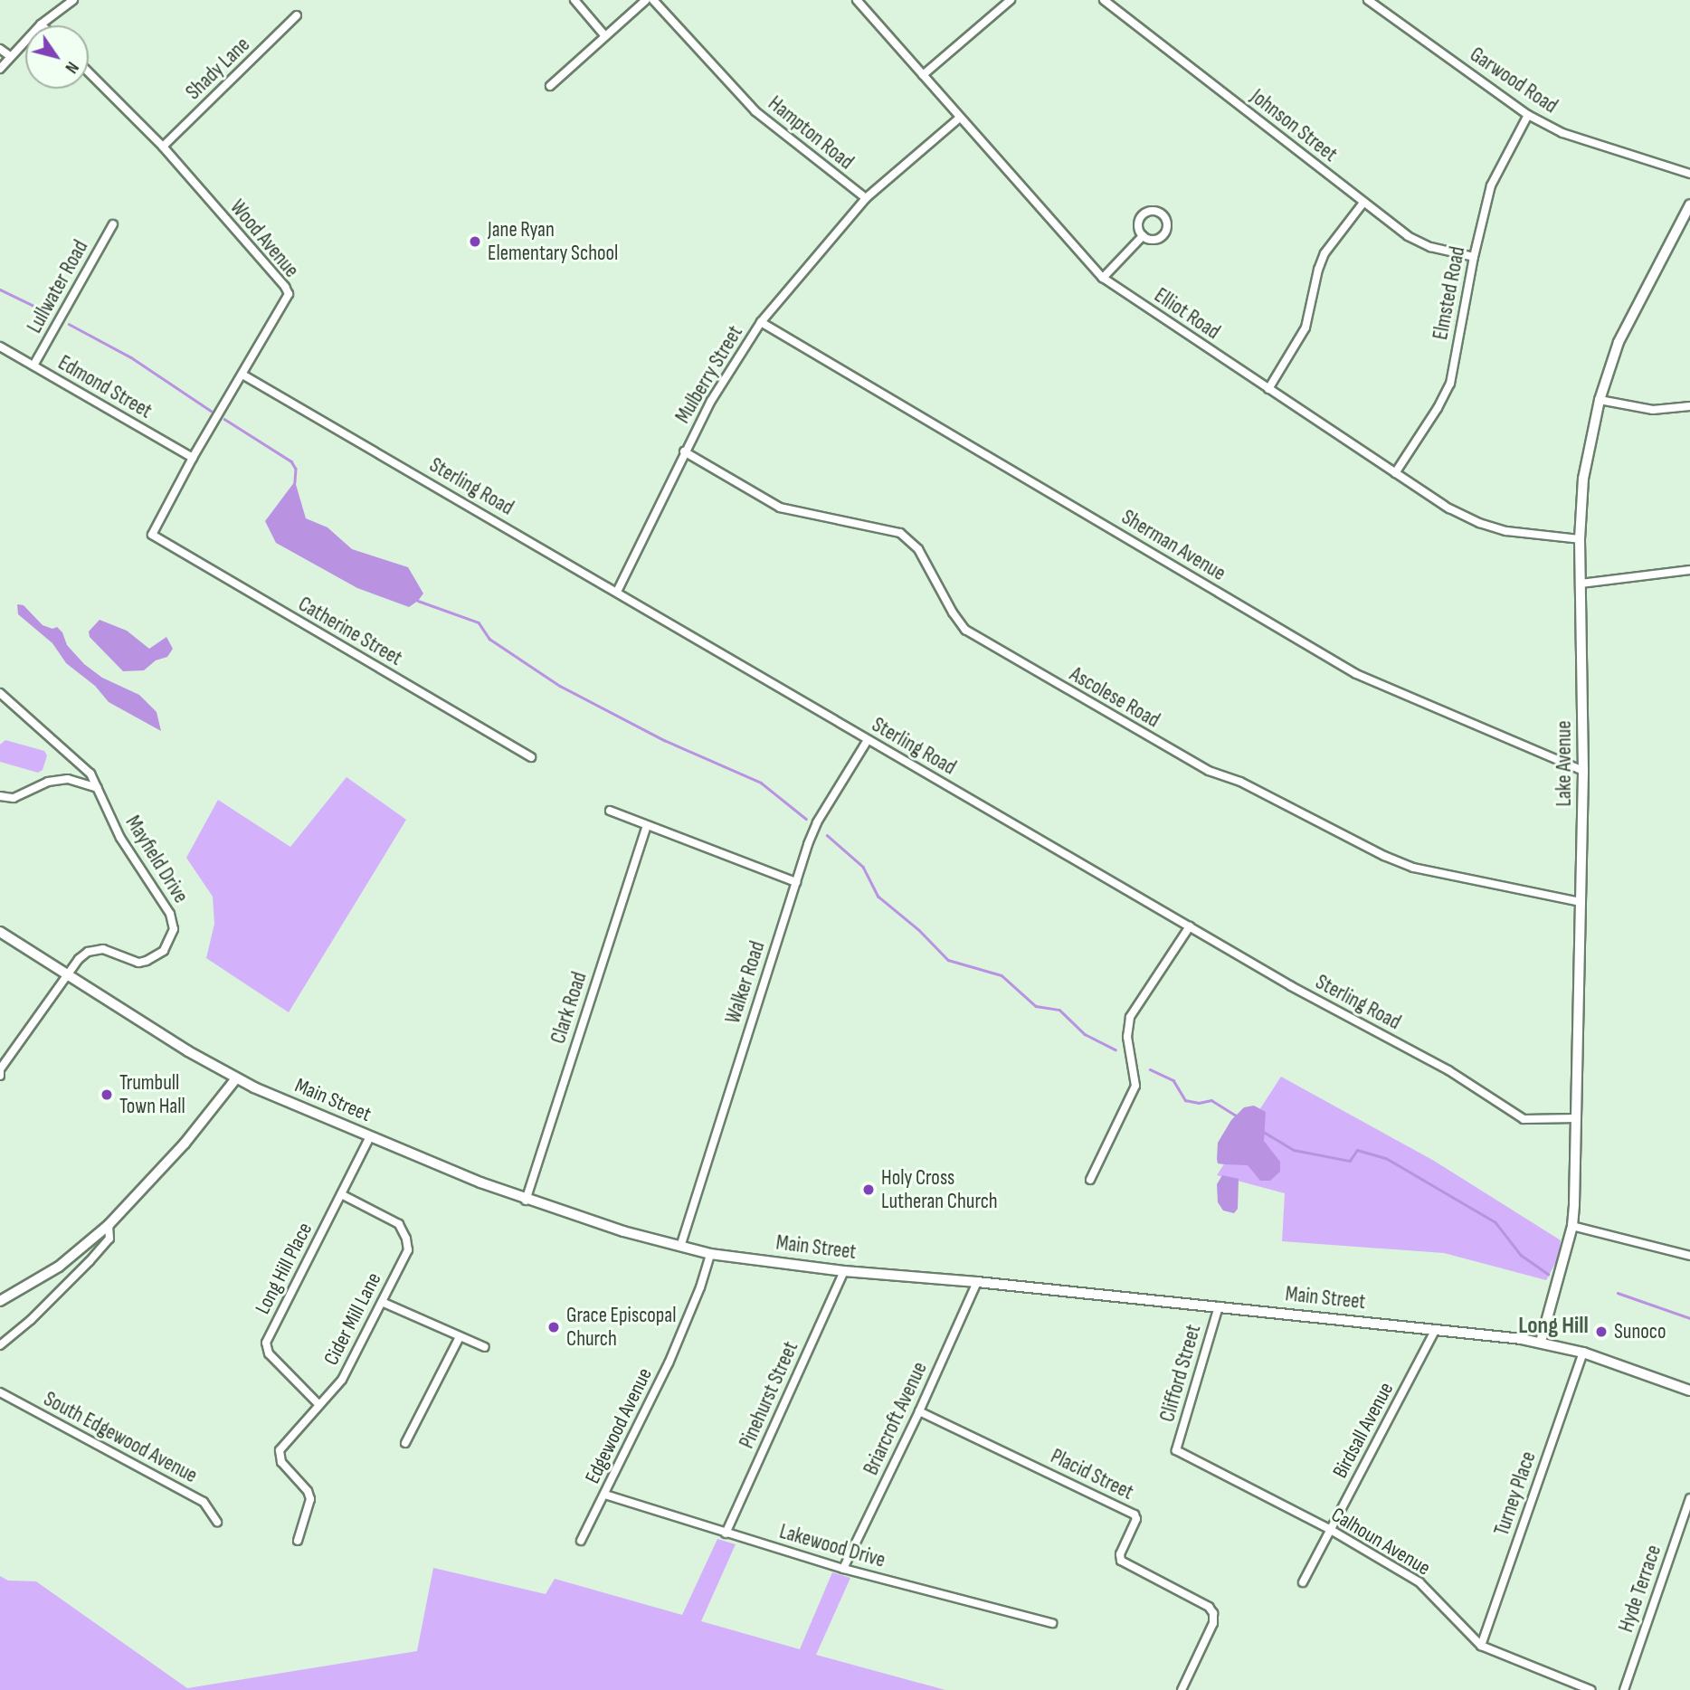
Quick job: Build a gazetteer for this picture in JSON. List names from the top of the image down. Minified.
{"streets":{"main road":["Main Street"],"street":["Shady Lane","Garwood Road","Johnson Street","Hampton Road","Wood Avenue","Lullwater Road","Elmsted Road","Elliot Road","Mulberry Street","Edmond Street","Sterling Road","Sherman Avenue","Catherine Street","Ascolese Road","Lake Avenue","Mayfield Drive","Walker Road","Clark Road","Long Hill Place","Cider Mill Lane","Clifford Street","Pinehurst Street","Briarcroft Avenue","Edgewood Avenue","Birdsall Avenue","South Edgewood Avenue","Placid Street","Turney Place","Calhoun Avenue","Lakewood Drive","Hyde Terrace"]},"crossings":[["Shady Lane","Wood Avenue"],["Garwood Road","Elmsted Road"],["Johnson Street","Elmsted Road"],["Hampton Road","Mulberry Street"],["Wood Avenue","Edmond Street"],["Wood Avenue","Sterling Road"],["Wood Avenue","Catherine Street"],["Lullwater Road","Edmond Street"],["Elmsted Road","Elliot Road"],["Elliot Road","Lake Avenue"],["Mulberry Street","Sterling Road"],["Mulberry Street","Sherman Avenue"],["Mulberry Street","Ascolese Road"],["Sterling Road","Lake Avenue"],["Sterling Road","Walker Road"],["Sherman Avenue","Lake Avenue"],["Ascolese Road","Lake Avenue"],["Lake Avenue","Main Street"],["Mayfield Drive","Main Street"],["Walker Road","Main Street"],["Clark Road","Main Street"],["Main Street","Long Hill Place"],["Main Street","Clifford Street"],["Main Street","Pinehurst Street"],["Main Street","Briarcroft Avenue"],["Main Street","Edgewood Avenue"],["Main Street","Birdsall Avenue"],["Main Street","Turney Place"],["Long Hill Place","Cider Mill Lane"],["Clifford Street","Calhoun Avenue"],["Pinehurst Street","Lakewood Drive"],["Briarcroft Avenue","Placid Street"],["Briarcroft Avenue","Lakewood Drive"],["Edgewood Avenue","Lakewood Drive"],["Birdsall Avenue","Calhoun Avenue"],["Turney Place","Calhoun Avenue"]],"districts":["Long Hill"],"places":["Jane Ryan Elementary School","Trumbull Town Hall","Holy Cross Lutheran Church","Grace Episcopal Church","Sunoco"],"north":"bottom right"}
